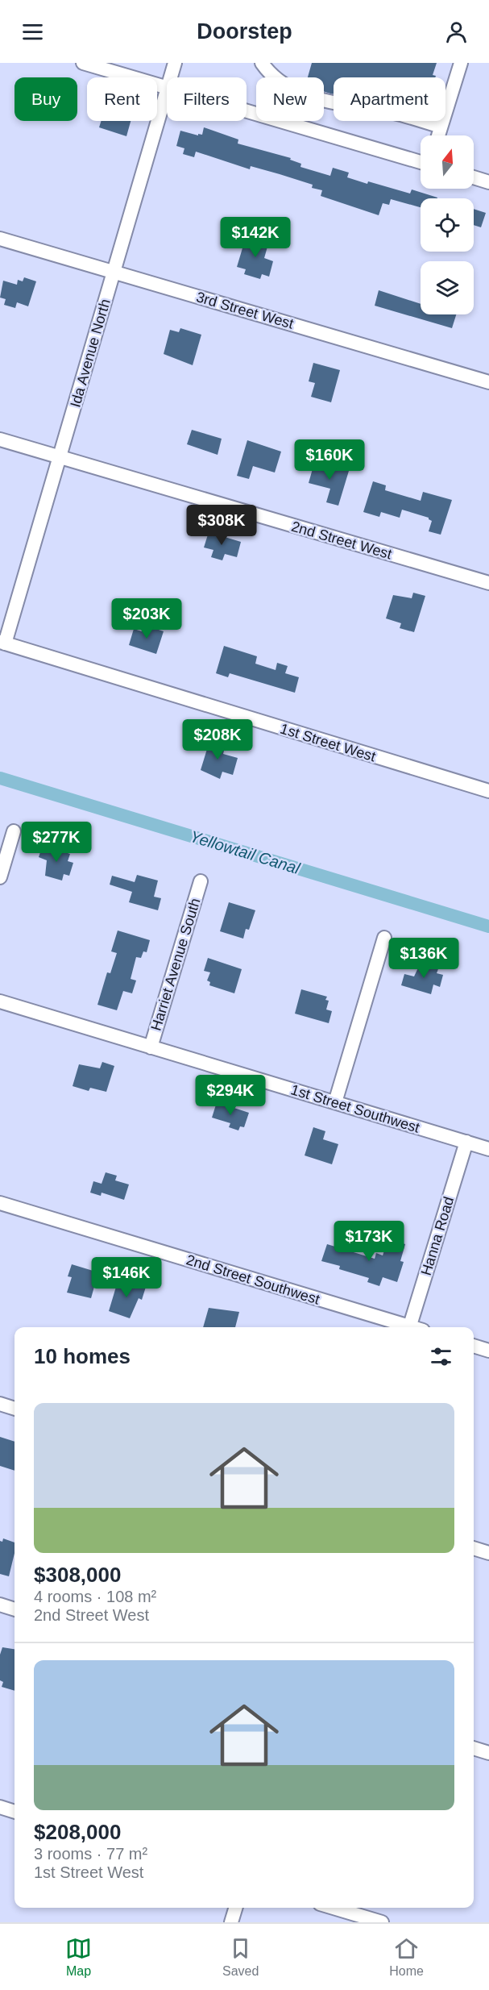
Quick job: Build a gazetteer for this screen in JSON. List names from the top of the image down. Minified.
{"streets":{"street":["3rd Street West","Ida Avenue North","2nd Street West","1st Street West","Harriet Avenue South","1st Street Southwest","Hanna Road","2nd Street Southwest"]},"crossings":[["3rd Street West","Ida Avenue North"],["Ida Avenue North","2nd Street West"],["Ida Avenue North","1st Street West"],["Harriet Avenue South","1st Street Southwest"],["1st Street Southwest","Hanna Road"]],"water":["Yellowtail Canal"],"north":"top","page":{"header":"Doorstep","chip":["Buy","Rent","Filters","New","Apartment"],"price":["$142K","$160K","$308K","$203K","$208K","$277K","$136K","$294K","$173K","$146K"],"heading":"10 homes","list":[{"name":"$308,000","note":"4 rooms · 108 m² · 2nd Street West"},{"name":"$208,000","note":"3 rooms · 77 m² · 1st Street West"}],"tabs":["Map","Saved","Home"]}}
